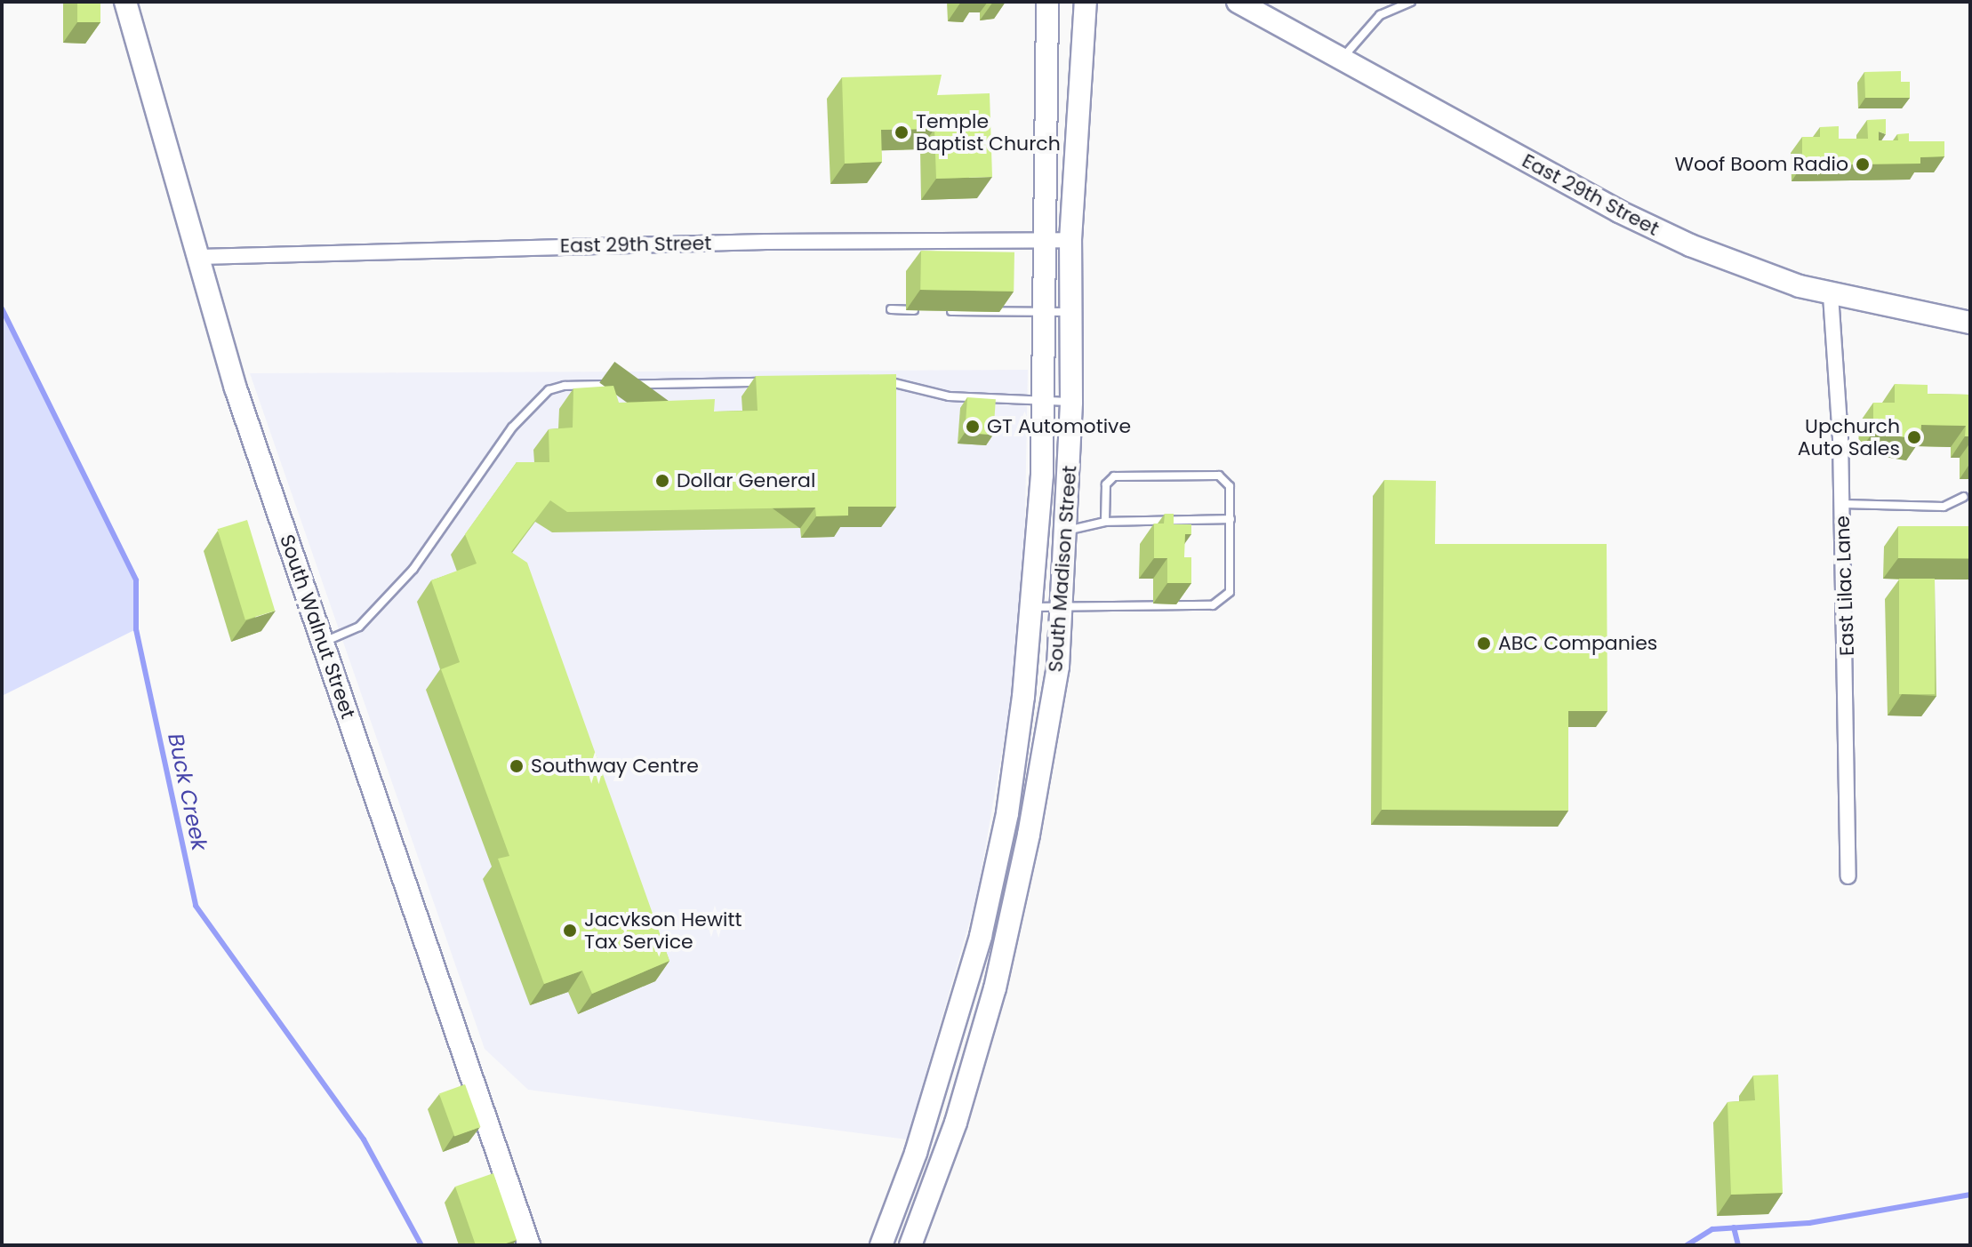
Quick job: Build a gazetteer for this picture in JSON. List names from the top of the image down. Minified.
{"streets":{"main road":["East 29th Street","South Madison Street","South Walnut Street"],"street":["East Lilac Lane"]},"crossings":[["East 29th Street","South Madison Street"],["East 29th Street","East Lilac Lane"],["East 29th Street","South Walnut Street"]],"water":["Buck Creek"],"places":["Temple Baptist Church","Woof Boom Radio","GT Automotive","Upchurch Auto Sales","Dollar General","ABC Companies","Southway Centre","Jacvkson Hewitt Tax Service"]}
